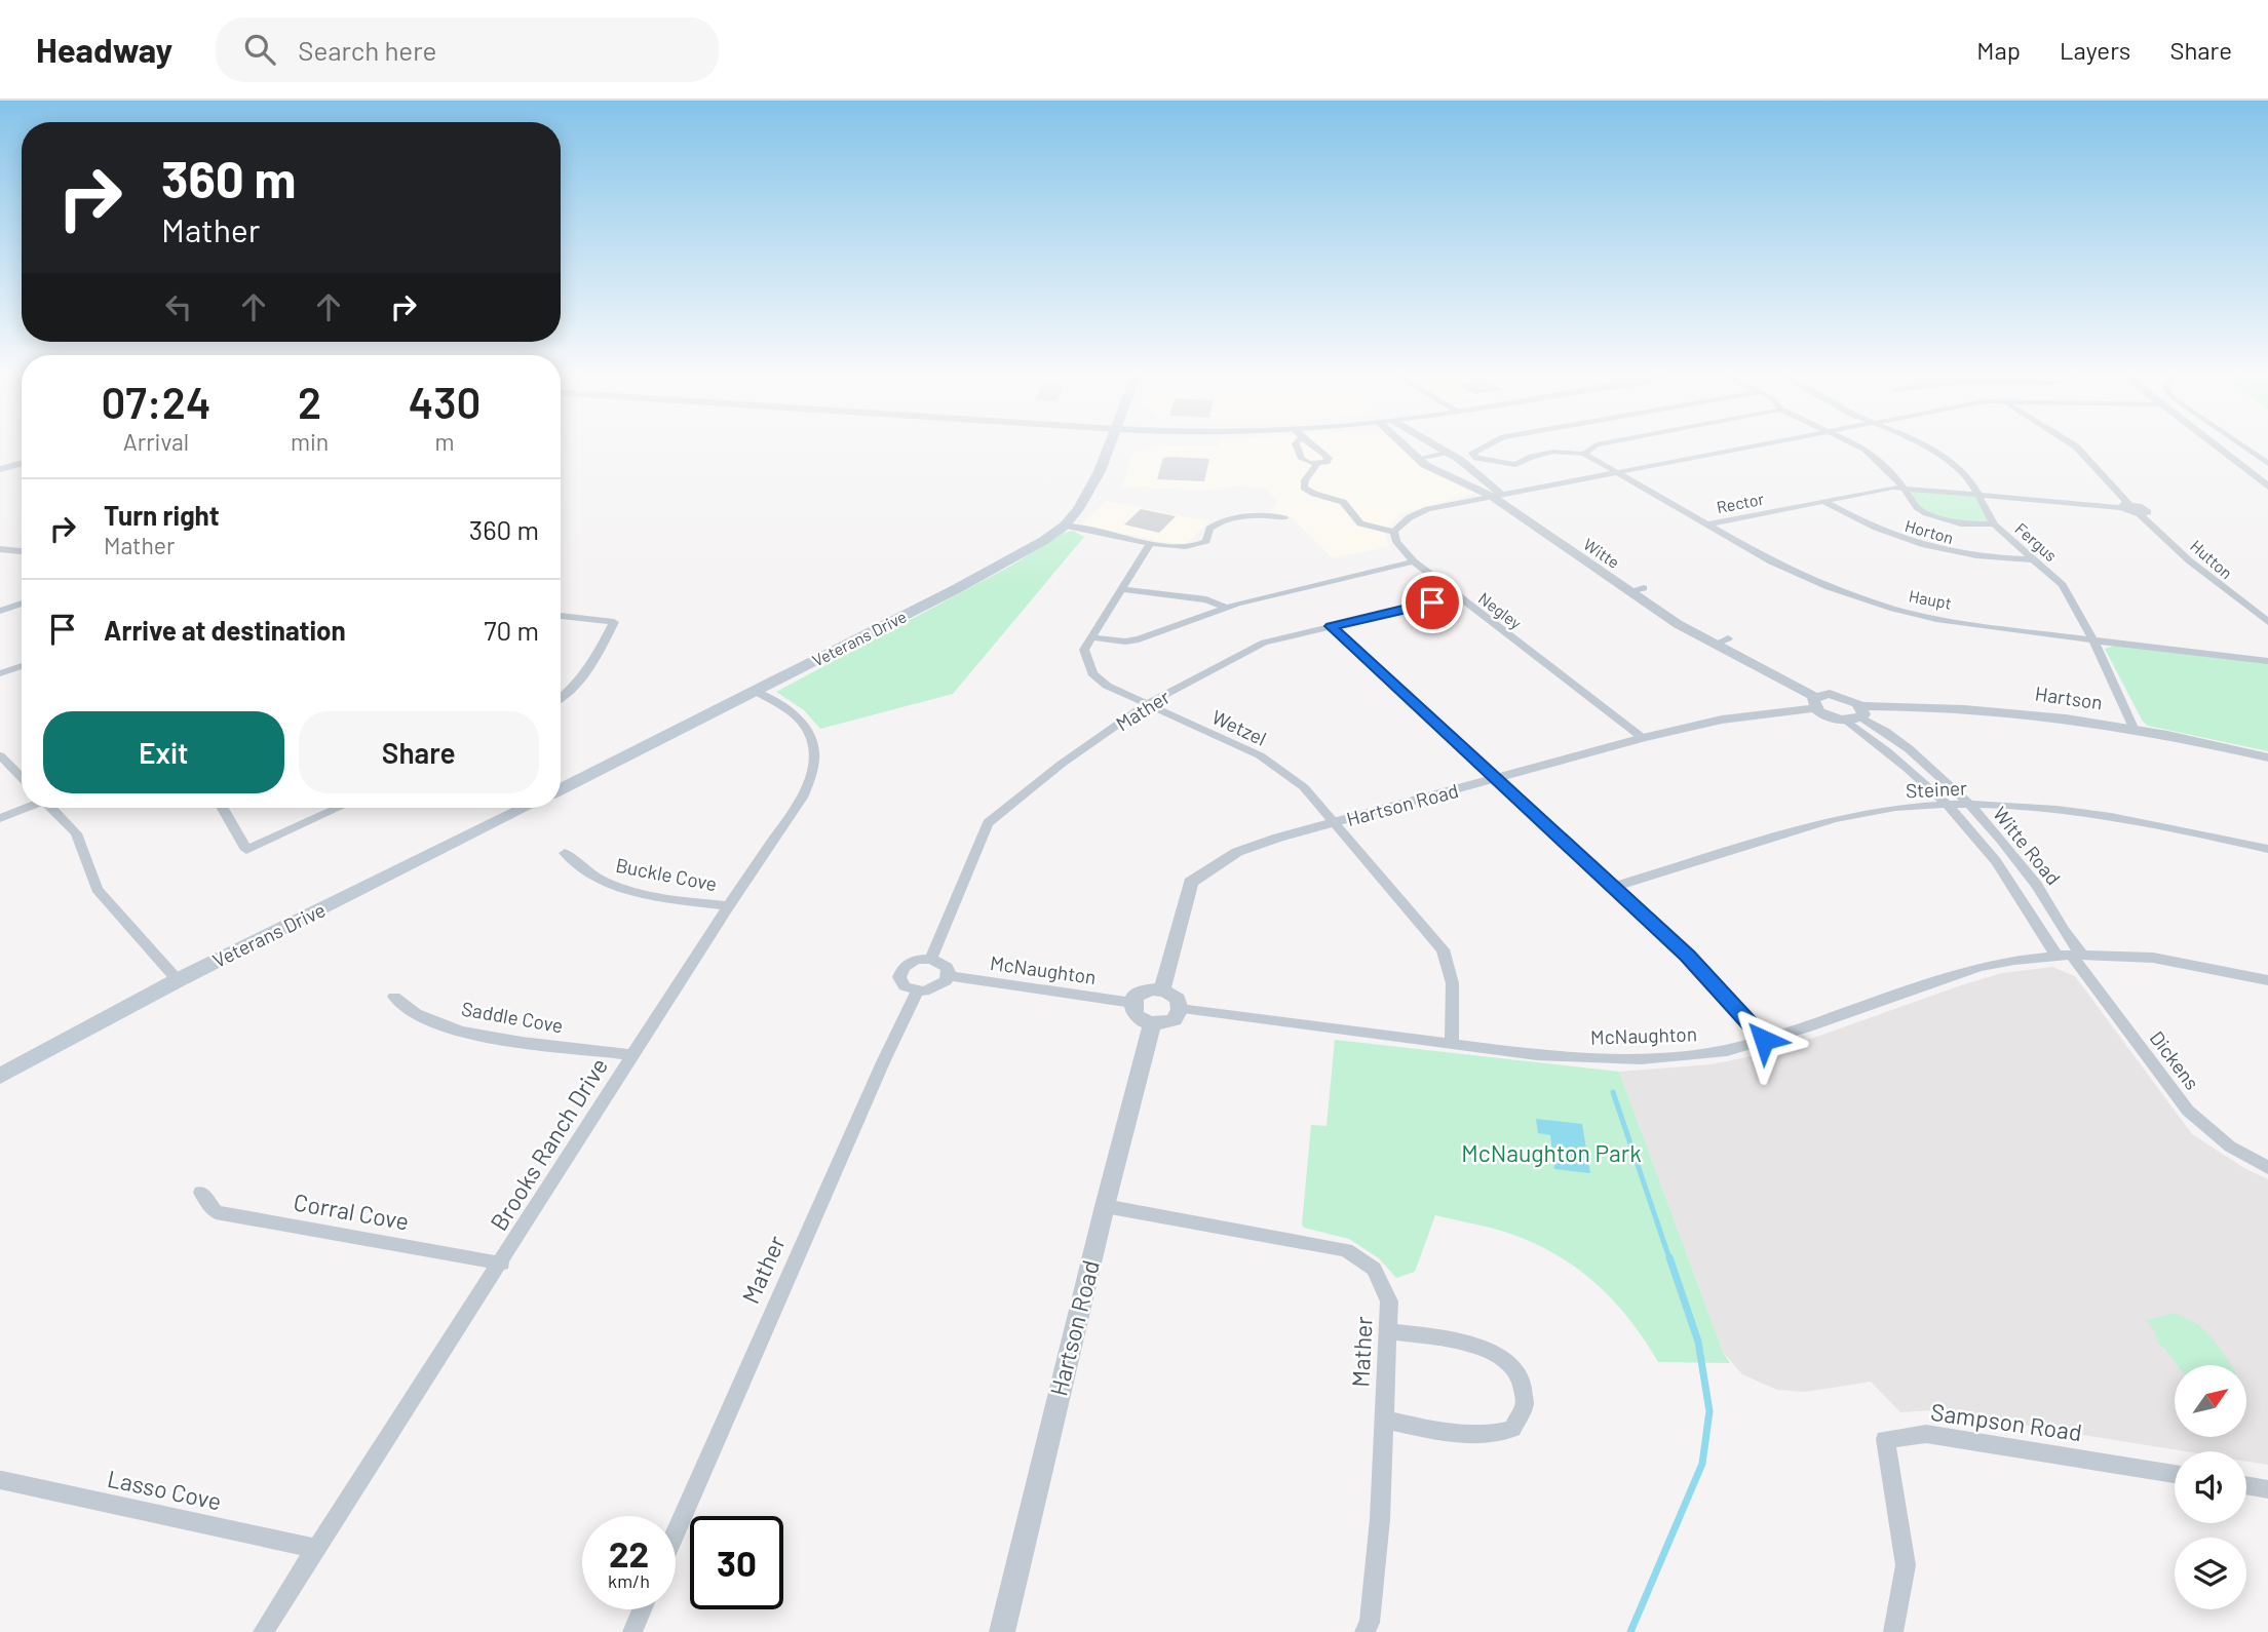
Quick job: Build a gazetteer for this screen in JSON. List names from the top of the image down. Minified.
{"streets":{"main road":["Veterans Drive"],"street":["Rector","Horton","Fergus","Witte","Hutton","Haupt","Negley","Hartson","Mather","Wetzel","Steiner","Hartson Road","Witte Road","Buckle Cove","McNaughton","Saddle Cove","Dickens","Brooks Ranch Drive","Corral Cove","Sampson Road","Lasso Cove"]},"crossings":[["Rector","Horton"],["Rector","Fergus"],["Rector","Hutton"],["Rector","Haupt"],["Horton","Fergus"],["Fergus","Haupt"],["Fergus","Hartson"],["Witte","Hartson Road"],["Negley","Mather"],["Negley","Hartson Road"],["Veterans Drive","Brooks Ranch Drive"],["Hartson","Witte Road"],["Mather","Wetzel"],["Mather","Hartson Road"],["Mather","McNaughton"],["Wetzel","Hartson Road"],["Wetzel","McNaughton"],["Steiner","Witte Road"],["Hartson Road","McNaughton"],["Witte Road","McNaughton"],["Witte Road","Dickens"],["Buckle Cove","Brooks Ranch Drive"],["McNaughton","Dickens"],["Saddle Cove","Brooks Ranch Drive"],["Brooks Ranch Drive","Corral Cove"],["Brooks Ranch Drive","Lasso Cove"]],"parks":["McNaughton Park"],"north":"top right","page":{"header":"Headway","search":"Search here","nav":["Map","Layers","Share"],"turn":["360 m","Mather"],"eta":["07:24","Arrival","2","min","430","m"],"list":[{"name":"Turn right","note":"Mather","value":"360 m"},{"name":"Arrive at destination","value":"70 m"}],"buttons":["Exit","Share"],"speed":"22 km/h","limit":"30"}}
